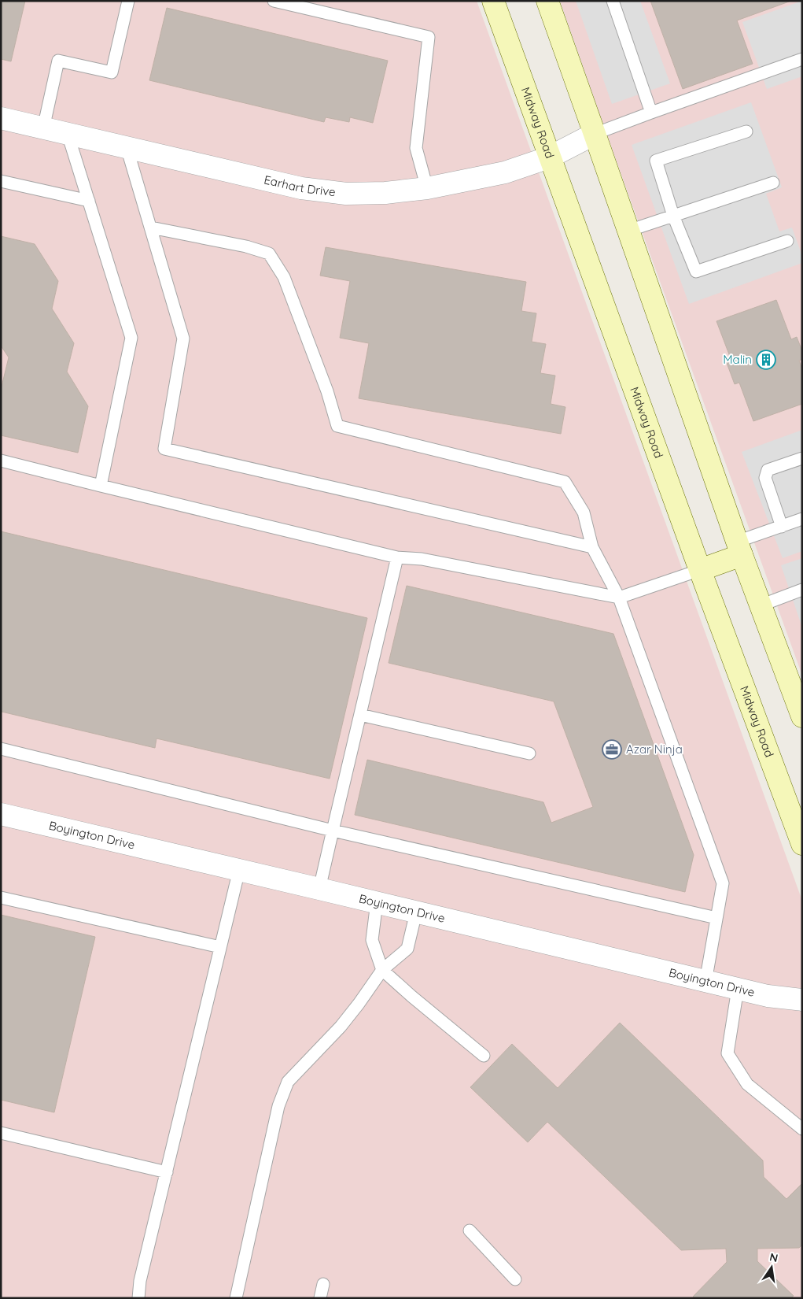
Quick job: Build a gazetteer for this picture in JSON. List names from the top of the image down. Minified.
{"streets":{"main road":["Midway Road"],"street":["Earhart Drive","Boyington Drive"]},"crossings":[["Midway Road","Earhart Drive"]],"places":{"building":["Malin"],"office":["Azar Ninja"]},"north":"top"}
